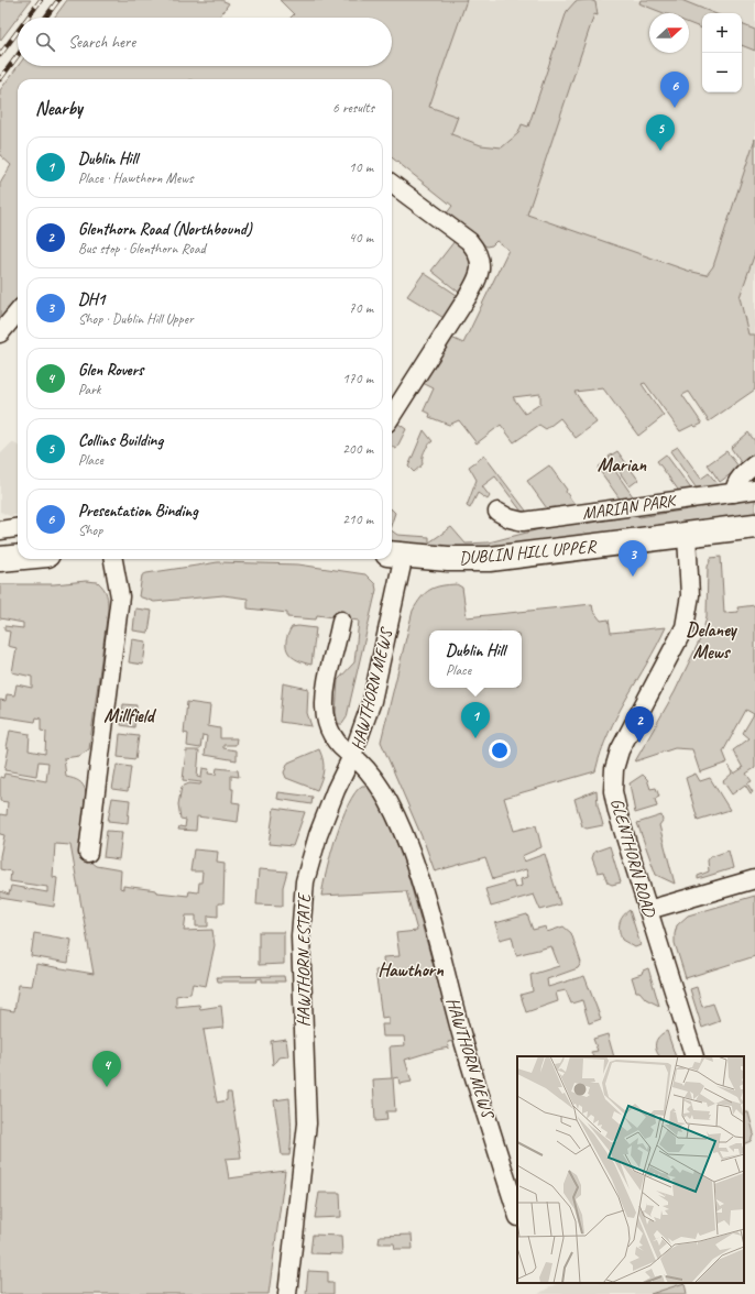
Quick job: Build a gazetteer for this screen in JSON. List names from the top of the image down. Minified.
{"streets":{"street":["MARIAN PARK","DUBLIN HILL UPPER","HAWTHORN MEWS","GLENTHORN ROAD","HAWTHORN ESTATE"]},"crossings":[["DUBLIN HILL UPPER","HAWTHORN MEWS"],["DUBLIN HILL UPPER","GLENTHORN ROAD"],["HAWTHORN MEWS","HAWTHORN ESTATE"]],"districts":["Marian","Delaney Mews","Millfield","Hawthorn"],"north":"right","page":{"map_buttons":["+","−"],"search":"Search here","pins":["6","5","3","1","2","4"],"heading":["Nearby","6 results"],"list":[{"mark":"1","name":"Dublin Hill","note":"Place · Hawthorn Mews","value":"10 m"},{"mark":"2","name":"Glenthorn Road (Northbound)","note":"Bus stop · Glenthorn Road","value":"40 m"},{"mark":"3","name":"DH1","note":"Shop · Dublin Hill Upper","value":"70 m"},{"mark":"4","name":"Glen Rovers","note":"Park","value":"170 m"},{"mark":"5","name":"Collins Building","note":"Place","value":"200 m"},{"mark":"6","name":"Presentation Binding","note":"Shop","value":"210 m"}],"popup":["Dublin Hill","Place"]}}
